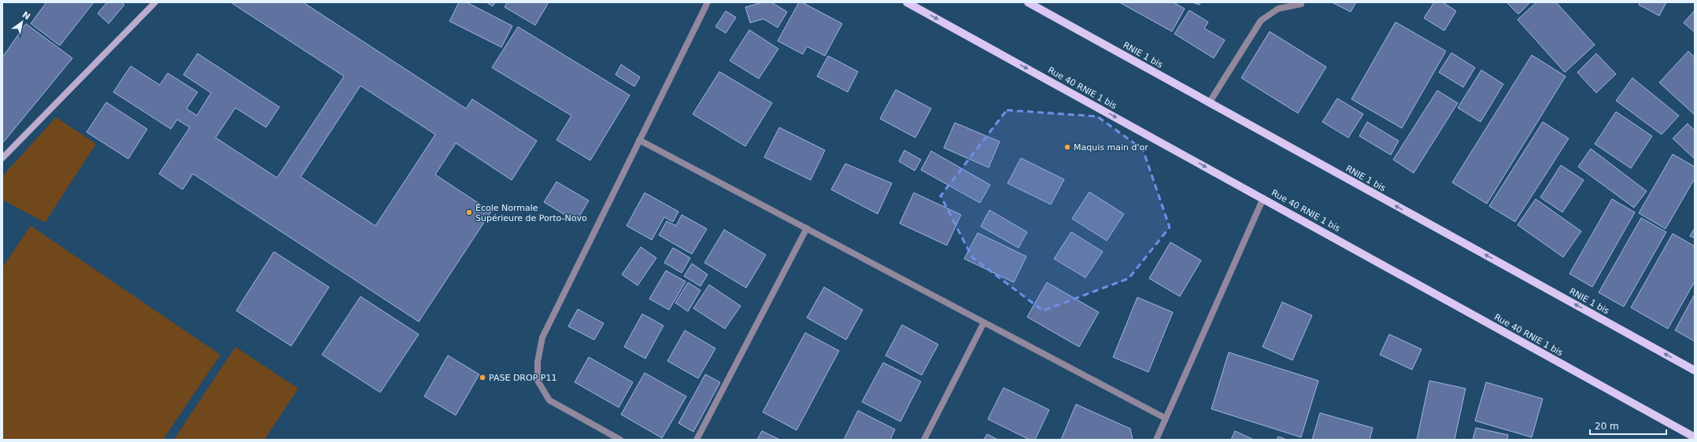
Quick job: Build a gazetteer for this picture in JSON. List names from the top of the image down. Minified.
{"streets":{"main road":["RNIE 1 bis","Rue 40 RNIE 1 bis"]},"one_way":["RNIE 1 bis","Rue 40 RNIE 1 bis"],"places":["Maquis main d'or","École Normale Supérieure de Porto-Novo","PASE DROP P11"],"scale_bar":"20 m","north":"top right"}
